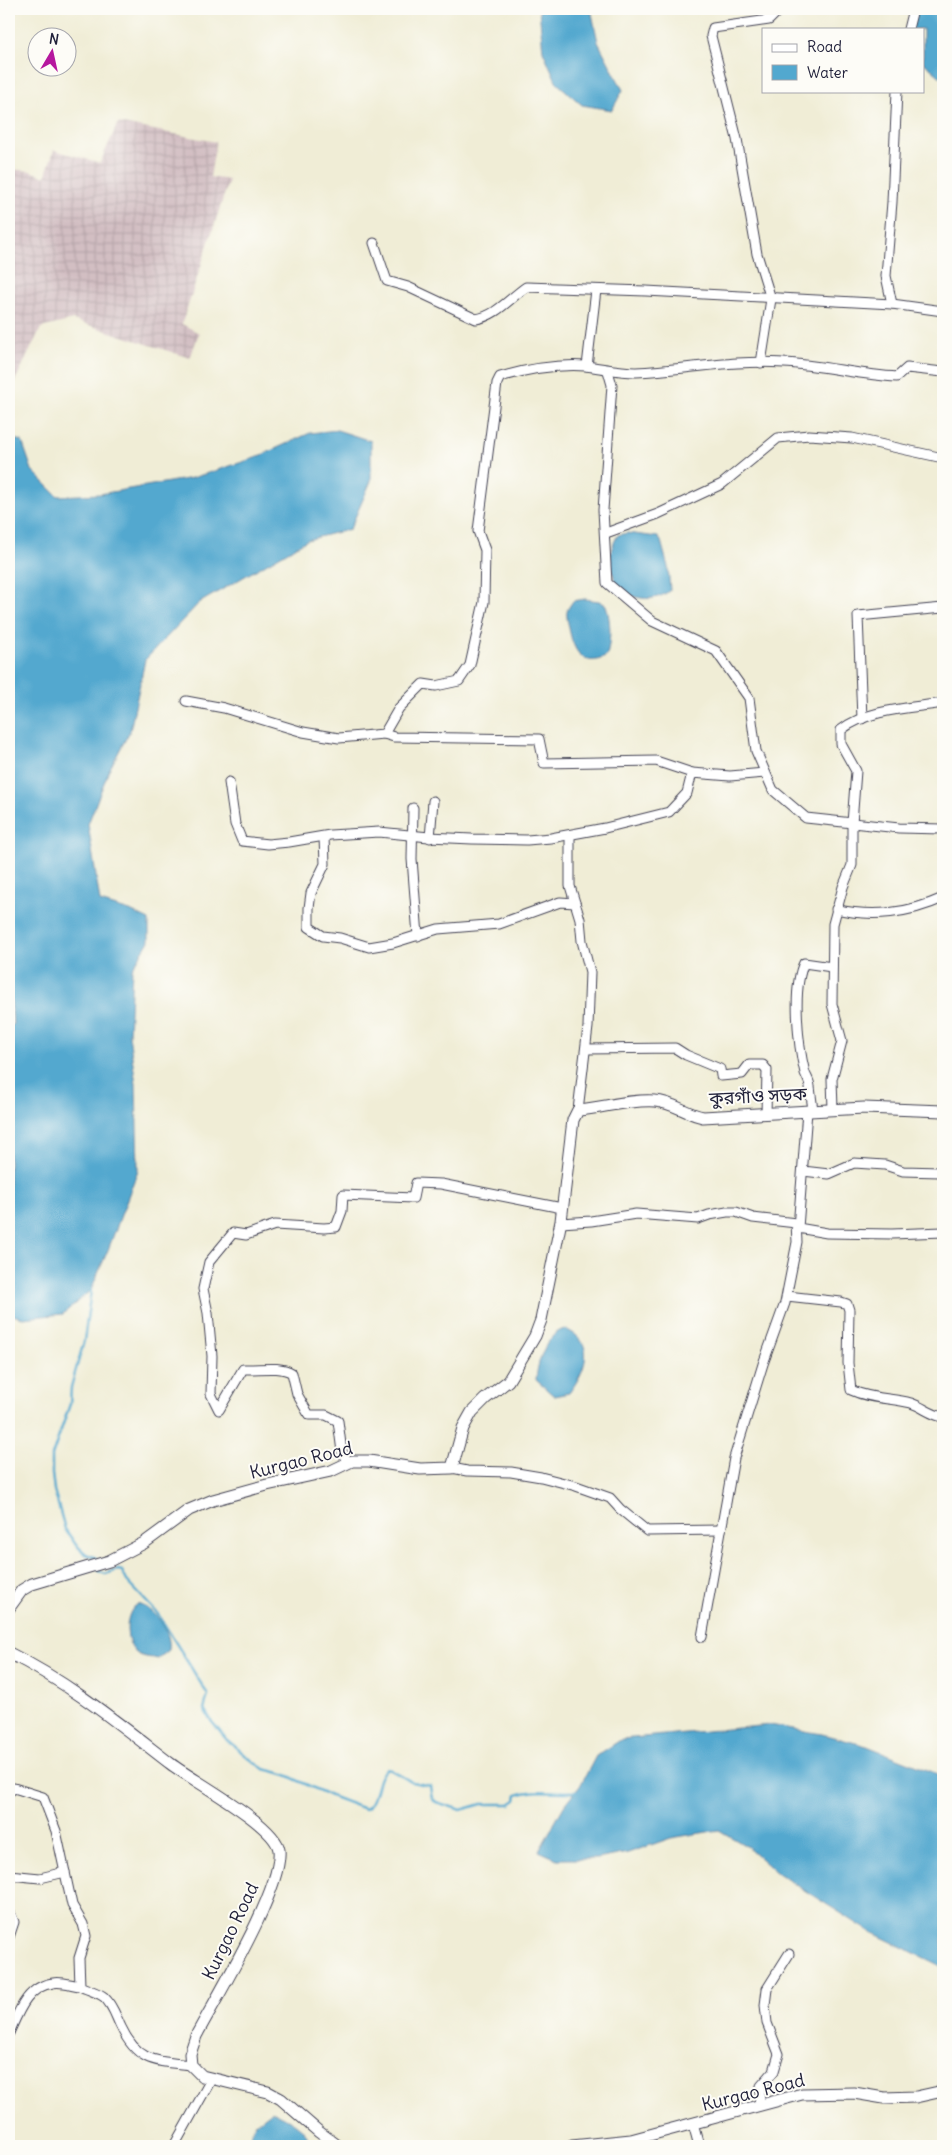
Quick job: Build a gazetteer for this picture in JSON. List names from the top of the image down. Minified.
{"streets":{"street":["কুরগাঁও সড়ক","Kurgao Road"]},"legend":["Road","Water"],"north":"top"}
